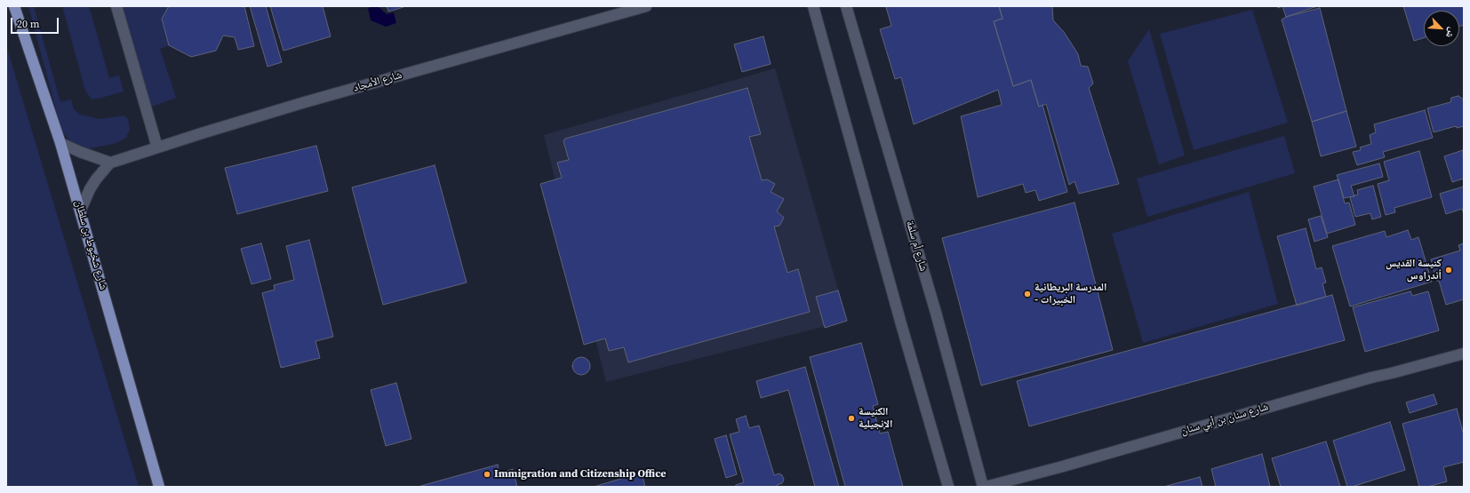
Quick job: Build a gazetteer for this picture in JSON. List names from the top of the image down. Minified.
{"streets":{"main road":["شارع شخبوط بن سلطان"],"street":["شارع الأمجاد","شارع أم سلمة","شارع سنان بن أبي سنان"]},"crossings":[["شارع أم سلمة","شارع سنان بن أبي سنان"]],"places":["كنيسة القديس أندراوس","المدرسة البريطانية - الخبيرات","الكنيسة الإنجيلية","Immigration and Citizenship Office"],"scale_bar":"20 m","north":"bottom right"}
